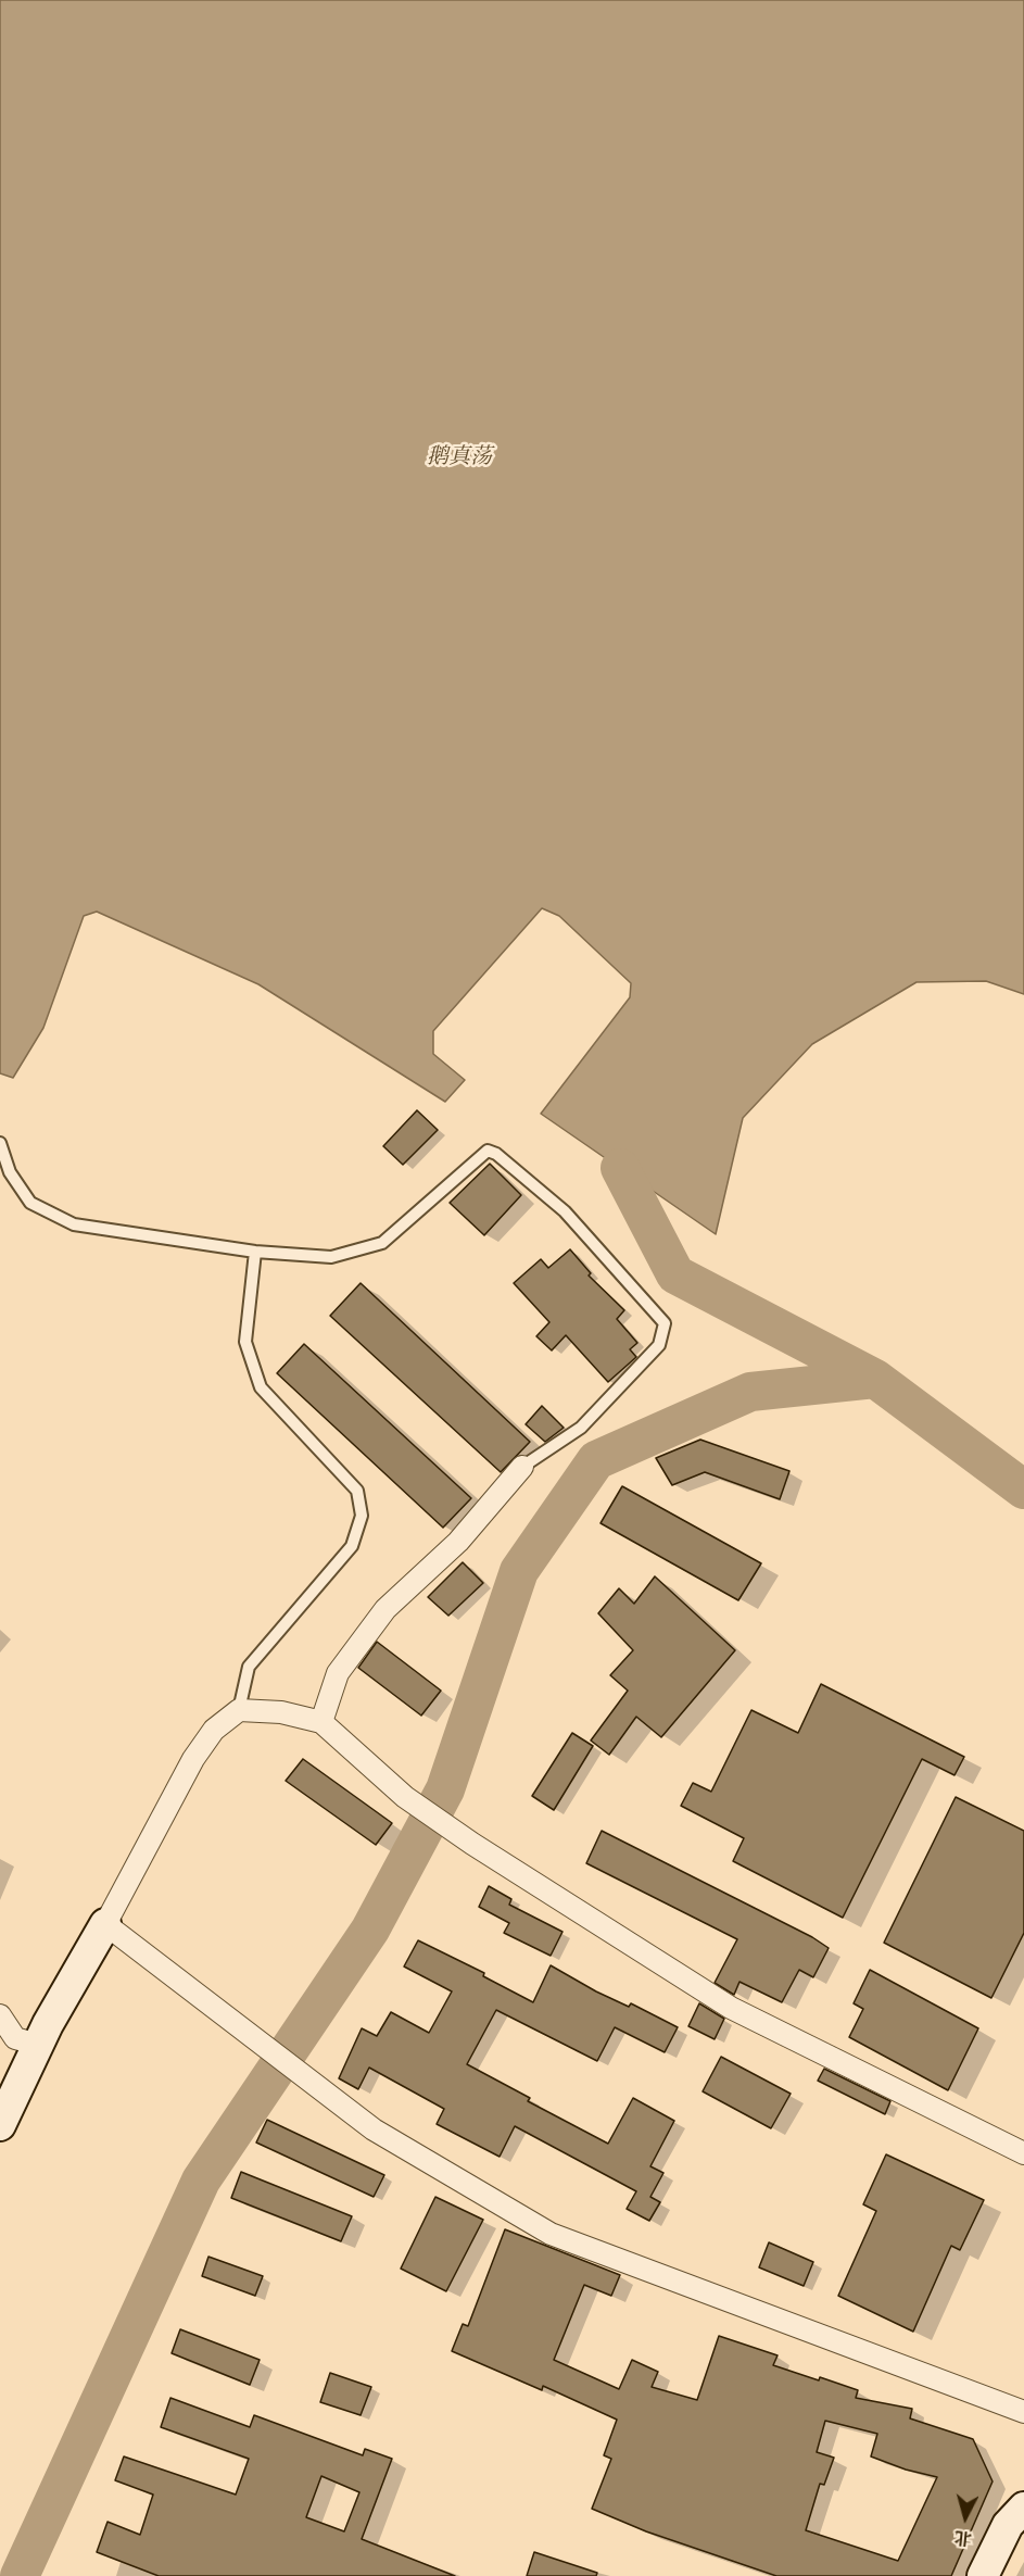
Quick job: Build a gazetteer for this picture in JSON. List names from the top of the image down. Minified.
{"water":["鹅真荡"],"north":"bottom"}
